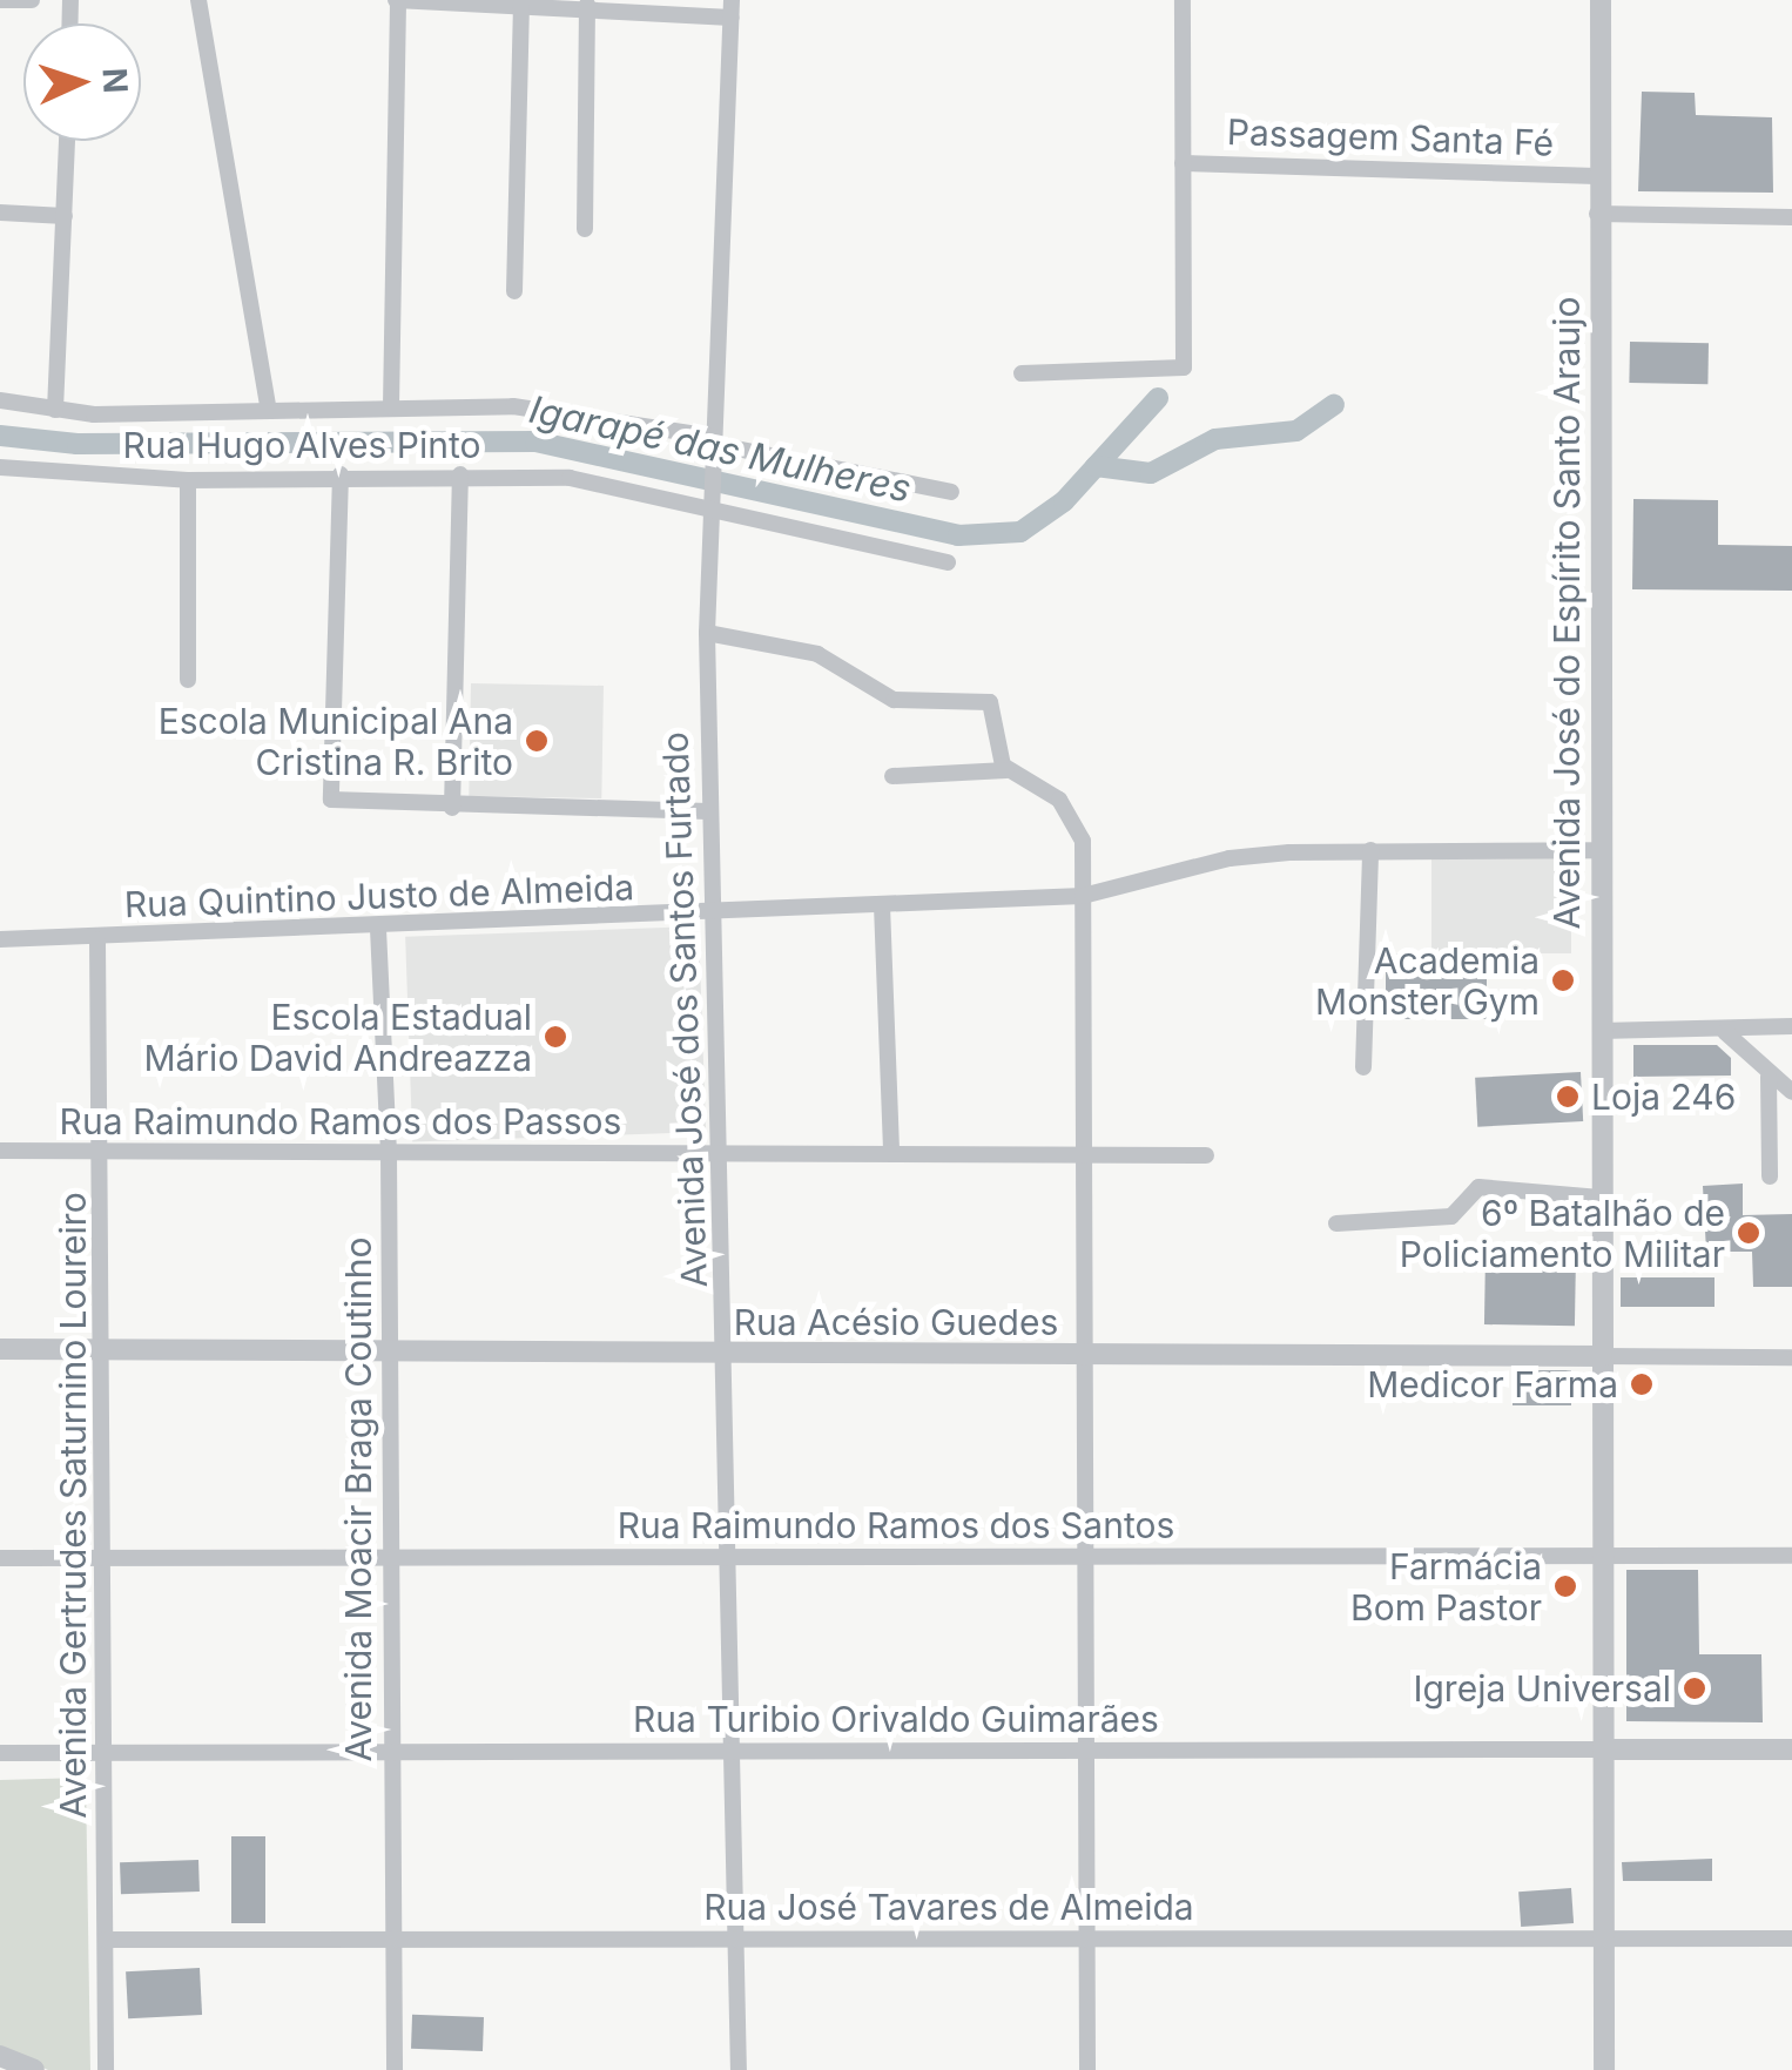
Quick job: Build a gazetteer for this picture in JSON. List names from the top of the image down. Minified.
{"streets":{"street":["Passagem Santa Fé","Rua Hugo Alves Pinto","Avenida José do Espírito Santo Araujo","Rua Quintino Justo de Almeida","Avenida José dos Santos Furtado","Rua Raimundo Ramos dos Passos","Rua Acésio Guedes","Avenida Moacir Braga Coutinho","Avenida Gertrudes Saturnino Loureiro","Rua Raimundo Ramos dos Santos","Rua Turibio Orivaldo Guimarães","Rua José Tavares de Almeida"]},"crossings":[["Passagem Santa Fé","Avenida José do Espírito Santo Araujo"],["Rua Hugo Alves Pinto","Avenida José dos Santos Furtado"],["Avenida José do Espírito Santo Araujo","Rua Quintino Justo de Almeida"],["Avenida José do Espírito Santo Araujo","Rua Acésio Guedes"],["Avenida José do Espírito Santo Araujo","Rua Raimundo Ramos dos Santos"],["Avenida José do Espírito Santo Araujo","Rua Turibio Orivaldo Guimarães"],["Avenida José do Espírito Santo Araujo","Rua José Tavares de Almeida"],["Rua Quintino Justo de Almeida","Avenida José dos Santos Furtado"],["Rua Quintino Justo de Almeida","Avenida Moacir Braga Coutinho"],["Rua Quintino Justo de Almeida","Avenida Gertrudes Saturnino Loureiro"],["Avenida José dos Santos Furtado","Rua Raimundo Ramos dos Passos"],["Avenida José dos Santos Furtado","Rua Acésio Guedes"],["Avenida José dos Santos Furtado","Rua Raimundo Ramos dos Santos"],["Avenida José dos Santos Furtado","Rua Turibio Orivaldo Guimarães"],["Avenida José dos Santos Furtado","Rua José Tavares de Almeida"],["Rua Raimundo Ramos dos Passos","Avenida Moacir Braga Coutinho"],["Rua Raimundo Ramos dos Passos","Avenida Gertrudes Saturnino Loureiro"],["Rua Acésio Guedes","Avenida Moacir Braga Coutinho"],["Rua Acésio Guedes","Avenida Gertrudes Saturnino Loureiro"],["Avenida Moacir Braga Coutinho","Rua Raimundo Ramos dos Santos"],["Avenida Moacir Braga Coutinho","Rua Turibio Orivaldo Guimarães"],["Avenida Moacir Braga Coutinho","Rua José Tavares de Almeida"],["Avenida Gertrudes Saturnino Loureiro","Rua Raimundo Ramos dos Santos"],["Avenida Gertrudes Saturnino Loureiro","Rua Turibio Orivaldo Guimarães"],["Avenida Gertrudes Saturnino Loureiro","Rua José Tavares de Almeida"]],"water":["Igarapé das Mulheres"],"places":["Escola Municipal Ana Cristina R. Brito","Academia Monster Gym","Escola Estadual Mário David Andreazza","Loja 246","6º Batalhão de Policiamento Militar","Medicor Farma","Farmácia Bom Pastor","Igreja Universal"],"north":"right"}
